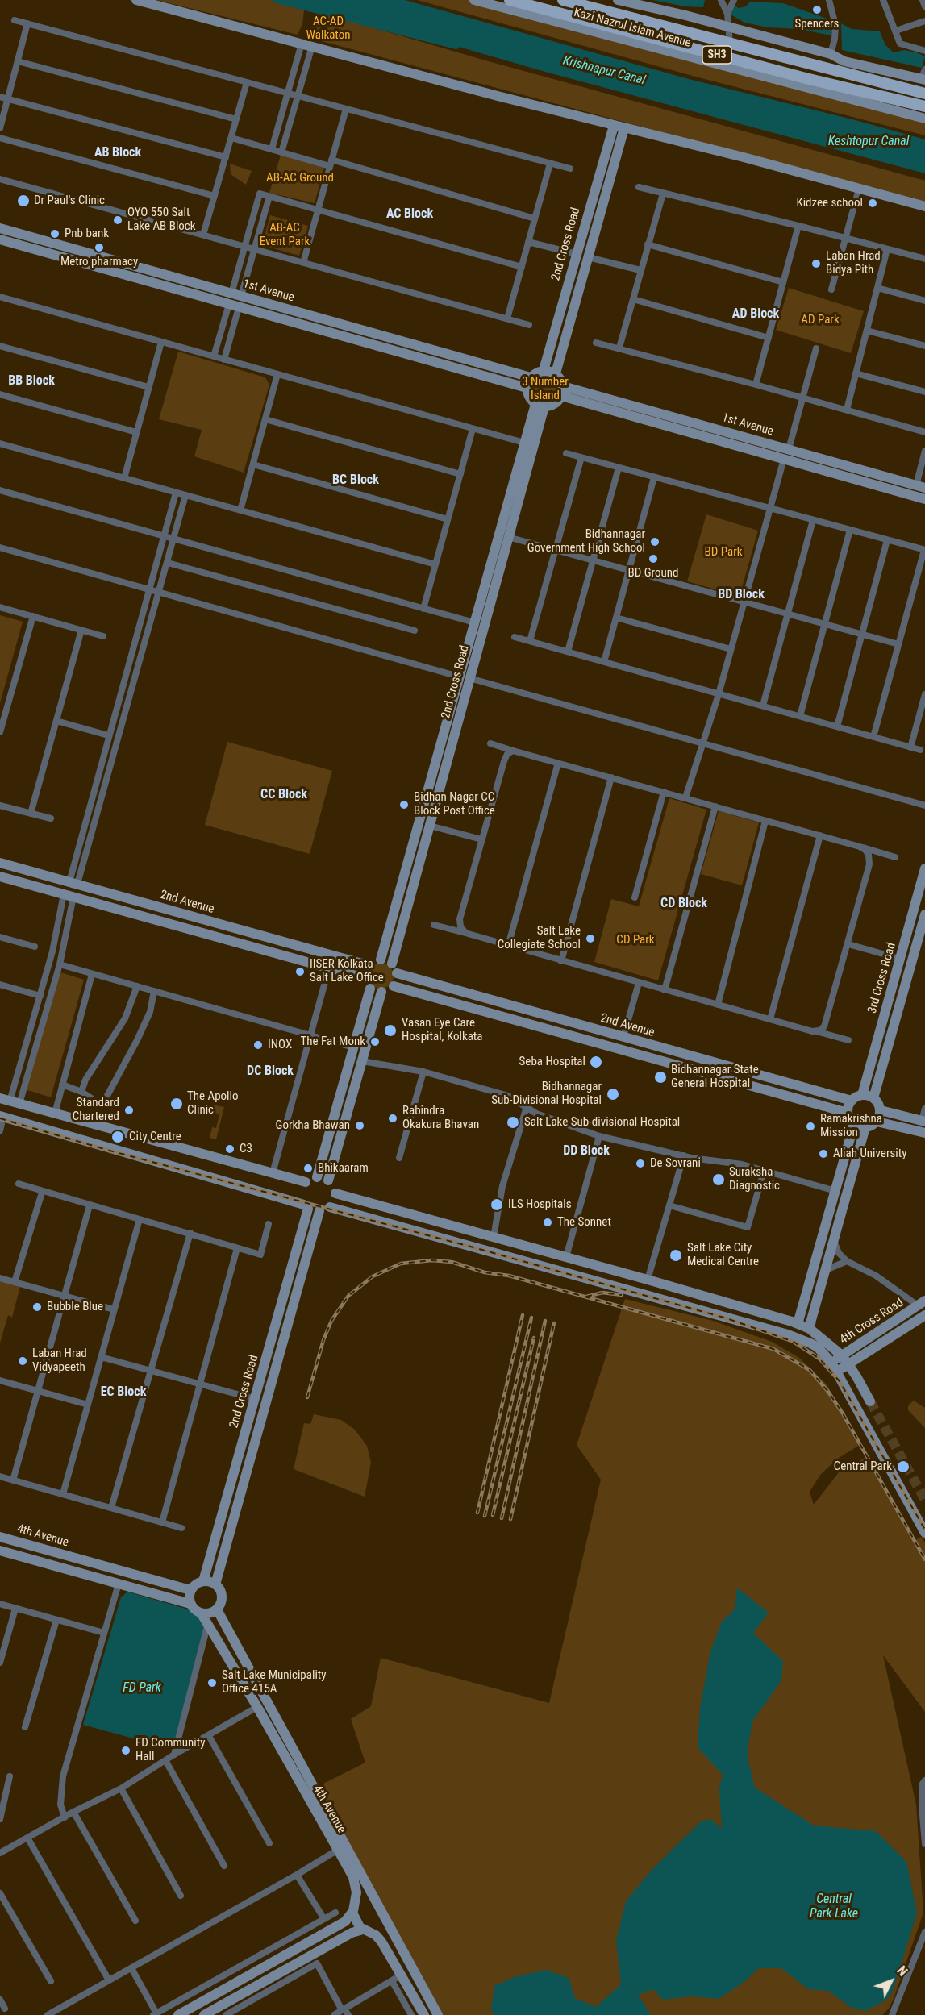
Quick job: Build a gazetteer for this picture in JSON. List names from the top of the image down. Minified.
{"streets":{"main road":["Kazi Nazrul Islam Avenue","SH3"],"street":["2nd Cross Road","1st Avenue","2nd Avenue","3rd Cross Road","4th Cross Road","4th Avenue"]},"crossings":[["2nd Cross Road","1st Avenue"],["2nd Cross Road","2nd Avenue"],["2nd Cross Road","4th Avenue"],["2nd Avenue","3rd Cross Road"]],"districts":["AB Block","AC Block","AD Block","BB Block","BC Block","BD Block","CC Block","CD Block","DC Block","DD Block","EC Block"],"water":["Krishnapur Canal","Keshtopur Canal","FD Park","Central Park Lake"],"parks":["AC-AD Walkaton","AB-AC Ground","AB-AC Event Park","AD Park","3 Number Island","BD Park","CD Park"],"places":["Spencers","Dr Paul's Clinic","Kidzee school","OYO 550 Salt Lake AB Block","Pnb bank","Metro pharmacy","Laban Hrad Bidya Pith","Bidhannagar Government High School","BD Ground","Bidhan Nagar CC Block Post Office","Salt Lake Collegiate School","IISER Kolkata Salt Lake Office","Vasan Eye Care Hospital, Kolkata","The Fat Monk","INOX","Seba Hospital","Bidhannagar State General Hospital","Bidhannagar Sub-Divisional Hospital","The Apollo Clinic","Standard Chartered","Rabindra Okakura Bhavan","Salt Lake Sub-divisional Hospital","Gorkha Bhawan","Ramakrishna Mission","City Centre","C3","Aliah University","De Sovrani","Bhikaaram","Suraksha Diagnostic","ILS Hospitals","The Sonnet","Salt Lake City Medical Centre","Bubble Blue","Laban Hrad Vidyapeeth","Central Park","Salt Lake Municipality Office 415A","FD Community Hall"],"north":"top right"}
